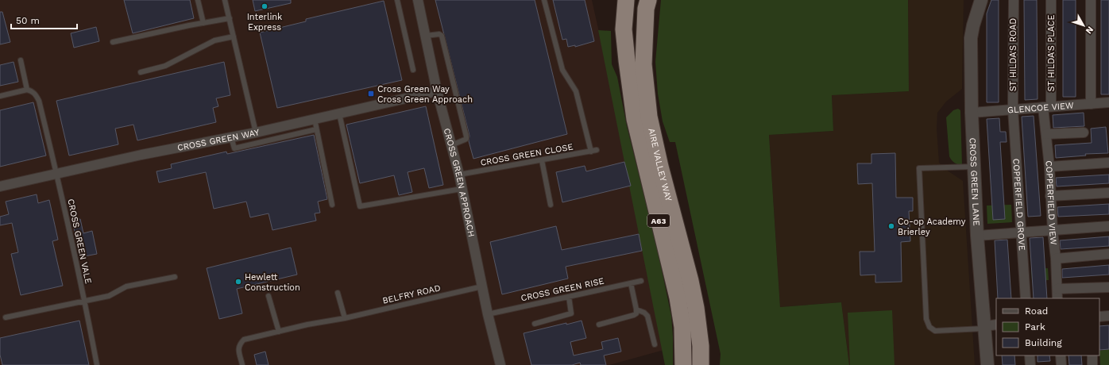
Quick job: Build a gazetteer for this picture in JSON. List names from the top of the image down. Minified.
{"streets":{"highway":["AIRE VALLEY WAY","A63"],"street":["ST HILDA'S PLACE","ST HILDA'S ROAD","GLENCOE VIEW","CROSS GREEN WAY","CROSS GREEN LANE","CROSS GREEN APPROACH","COPPERFIELD VIEW","COPPERFIELD GROVE"],"lane":["CROSS GREEN CLOSE","CROSS GREEN VALE","CROSS GREEN RISE","BELFRY ROAD"]},"crossings":[["ST HILDA'S PLACE","GLENCOE VIEW"],["ST HILDA'S PLACE","COPPERFIELD VIEW"],["ST HILDA'S ROAD","GLENCOE VIEW"],["ST HILDA'S ROAD","COPPERFIELD GROVE"],["GLENCOE VIEW","CROSS GREEN LANE"],["GLENCOE VIEW","COPPERFIELD VIEW"],["GLENCOE VIEW","COPPERFIELD GROVE"],["CROSS GREEN WAY","CROSS GREEN APPROACH"],["CROSS GREEN WAY","CROSS GREEN VALE"],["CROSS GREEN CLOSE","CROSS GREEN APPROACH"],["CROSS GREEN APPROACH","CROSS GREEN RISE"],["CROSS GREEN APPROACH","BELFRY ROAD"]],"places":{"other":["Interlink Express","Co-op Academy Brierley","Hewlett Construction"],"transit":["Cross Green Way Cross Green Approach"]},"legend":["Road","Park","Building"],"scale_bar":"50 m","north":"bottom right"}
